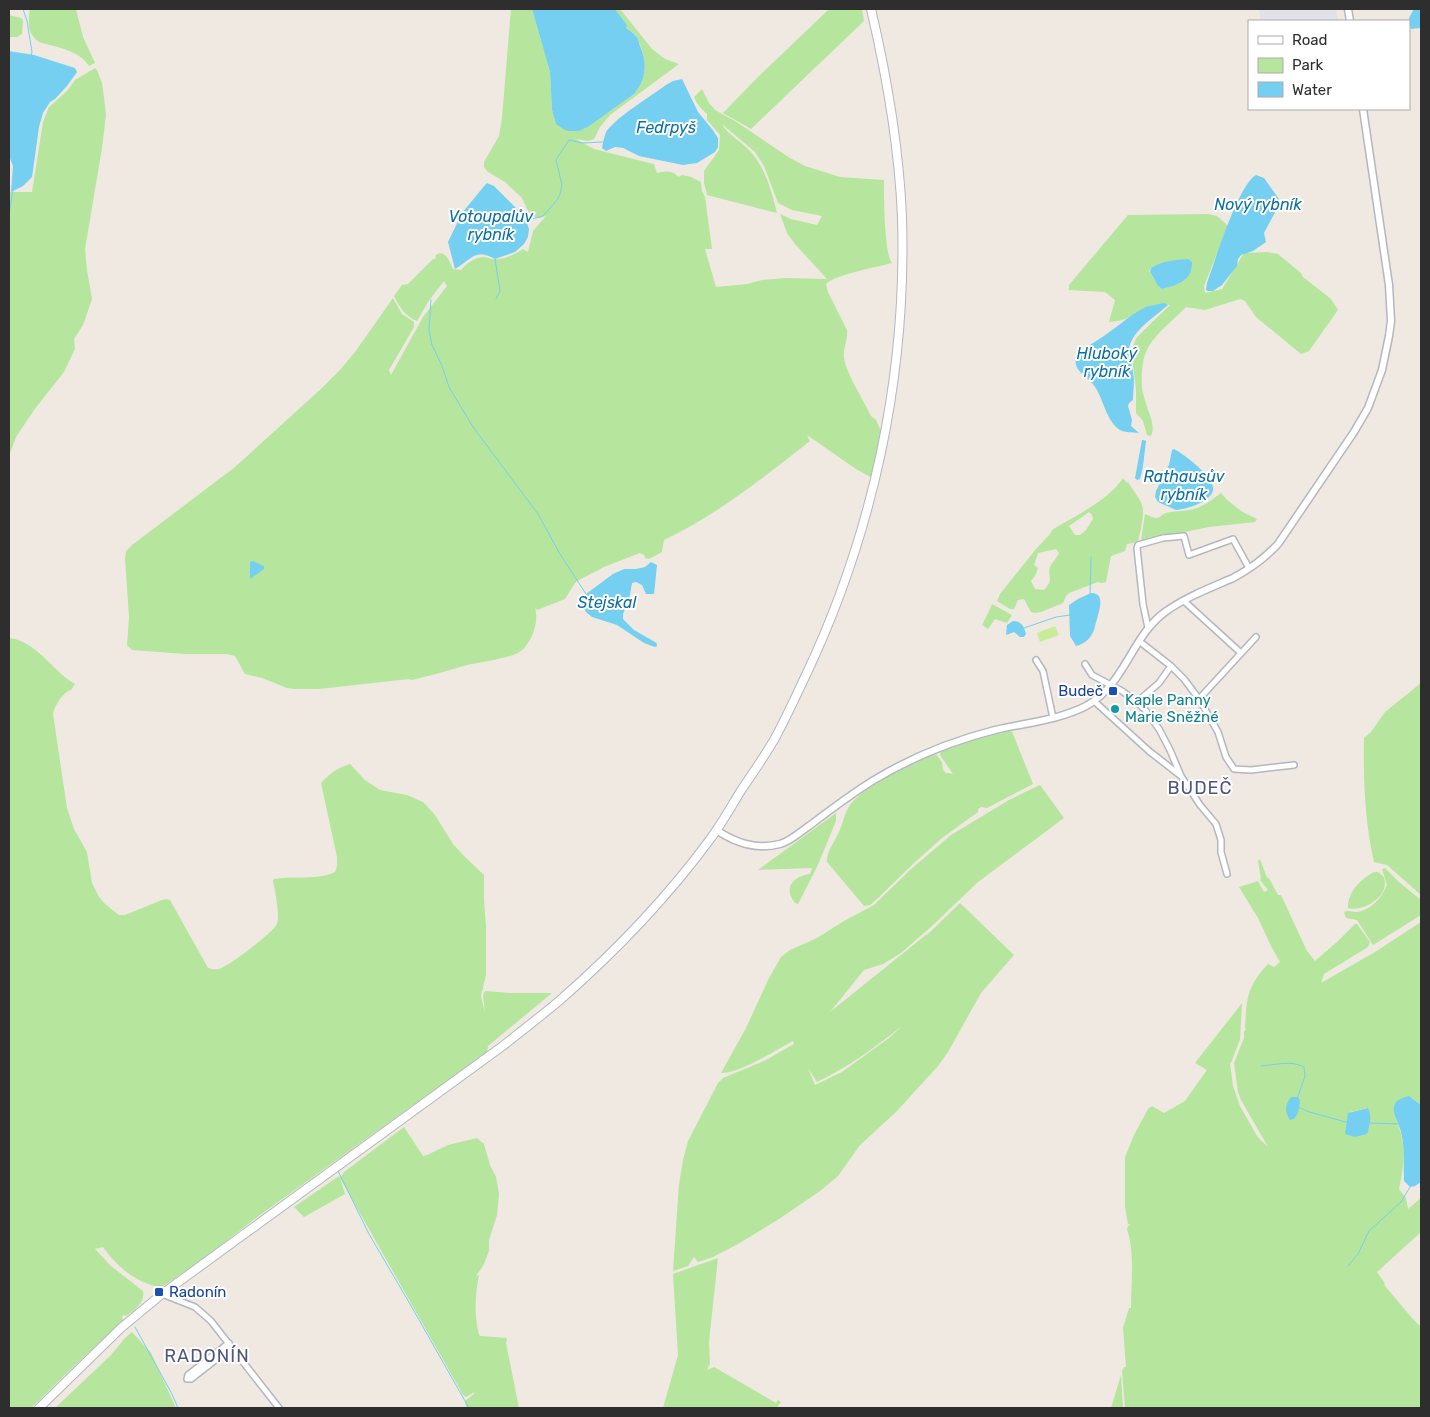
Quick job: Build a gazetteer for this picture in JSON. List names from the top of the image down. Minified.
{"districts":["BUDEČ","RADONÍN"],"water":["Fedrpyš","Nový rybník","Votoupalův rybník","Hluboký rybník","Rathausův rybník","Stejskal"],"places":{"transit":["Budeč","Radonín"],"other":["Kaple Panny Marie Sněžné"]},"legend":["Road","Park","Water"]}
